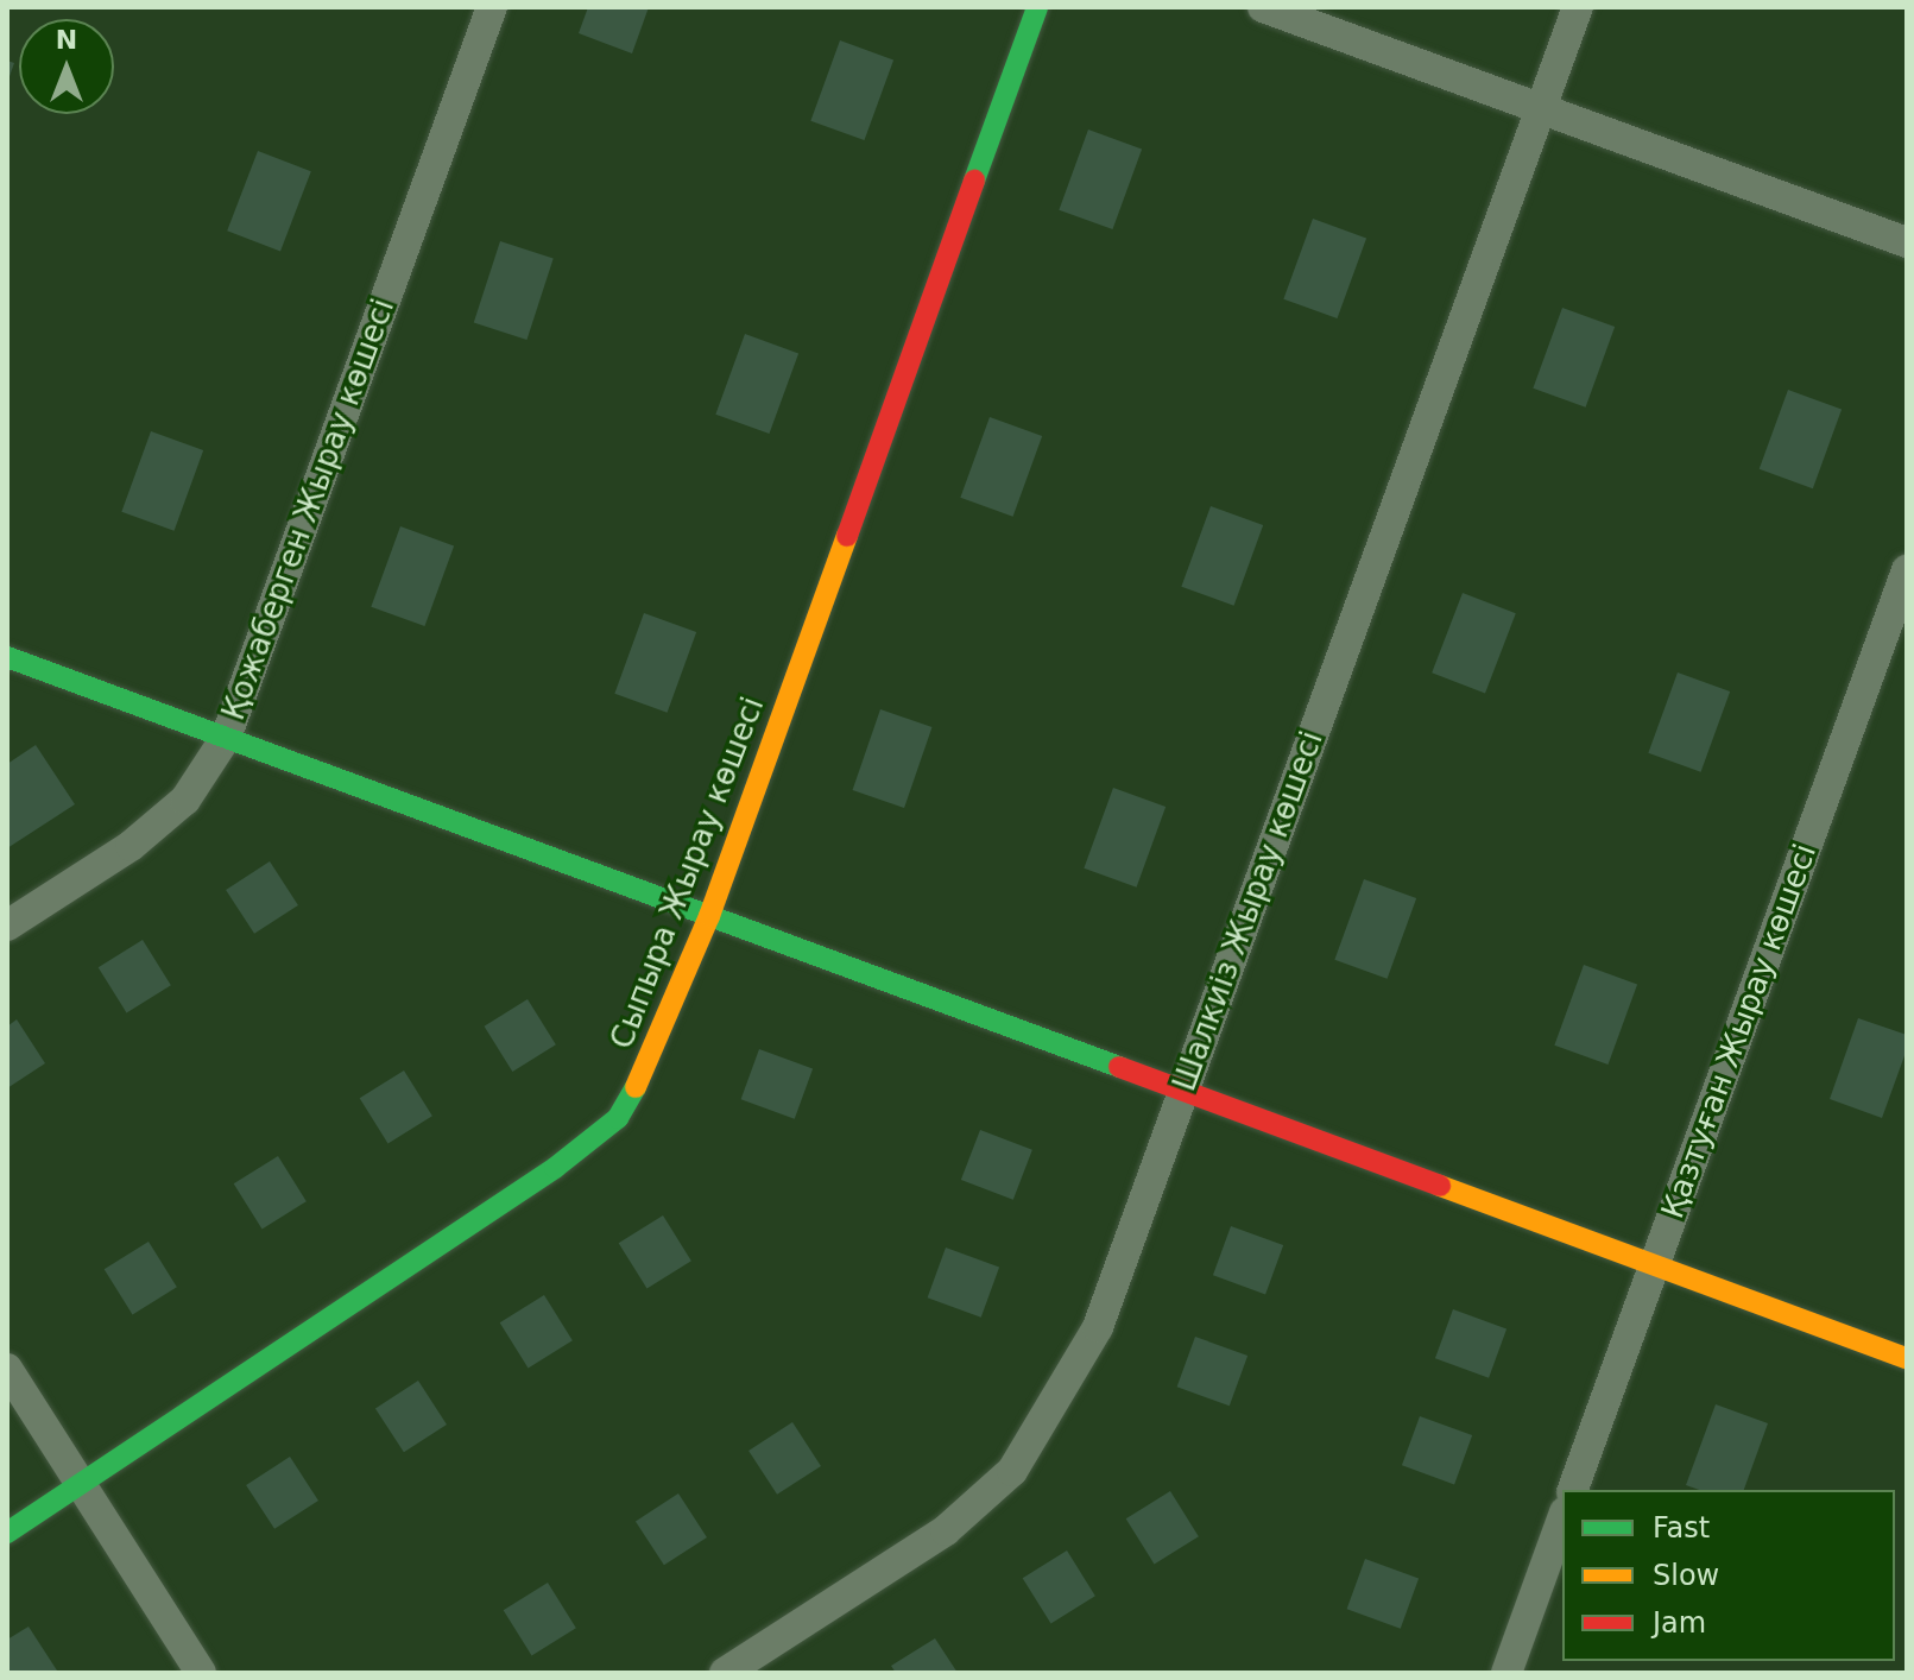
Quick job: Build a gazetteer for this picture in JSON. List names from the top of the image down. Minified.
{"streets":{"street":["Қожаберген Жырау көшесі","Сыпыра Жырау көшесі","Шалкиіз Жырау көшесі","Қазтуған Жырау көшесі"]},"legend":["Fast","Slow","Jam"],"north":"top"}
